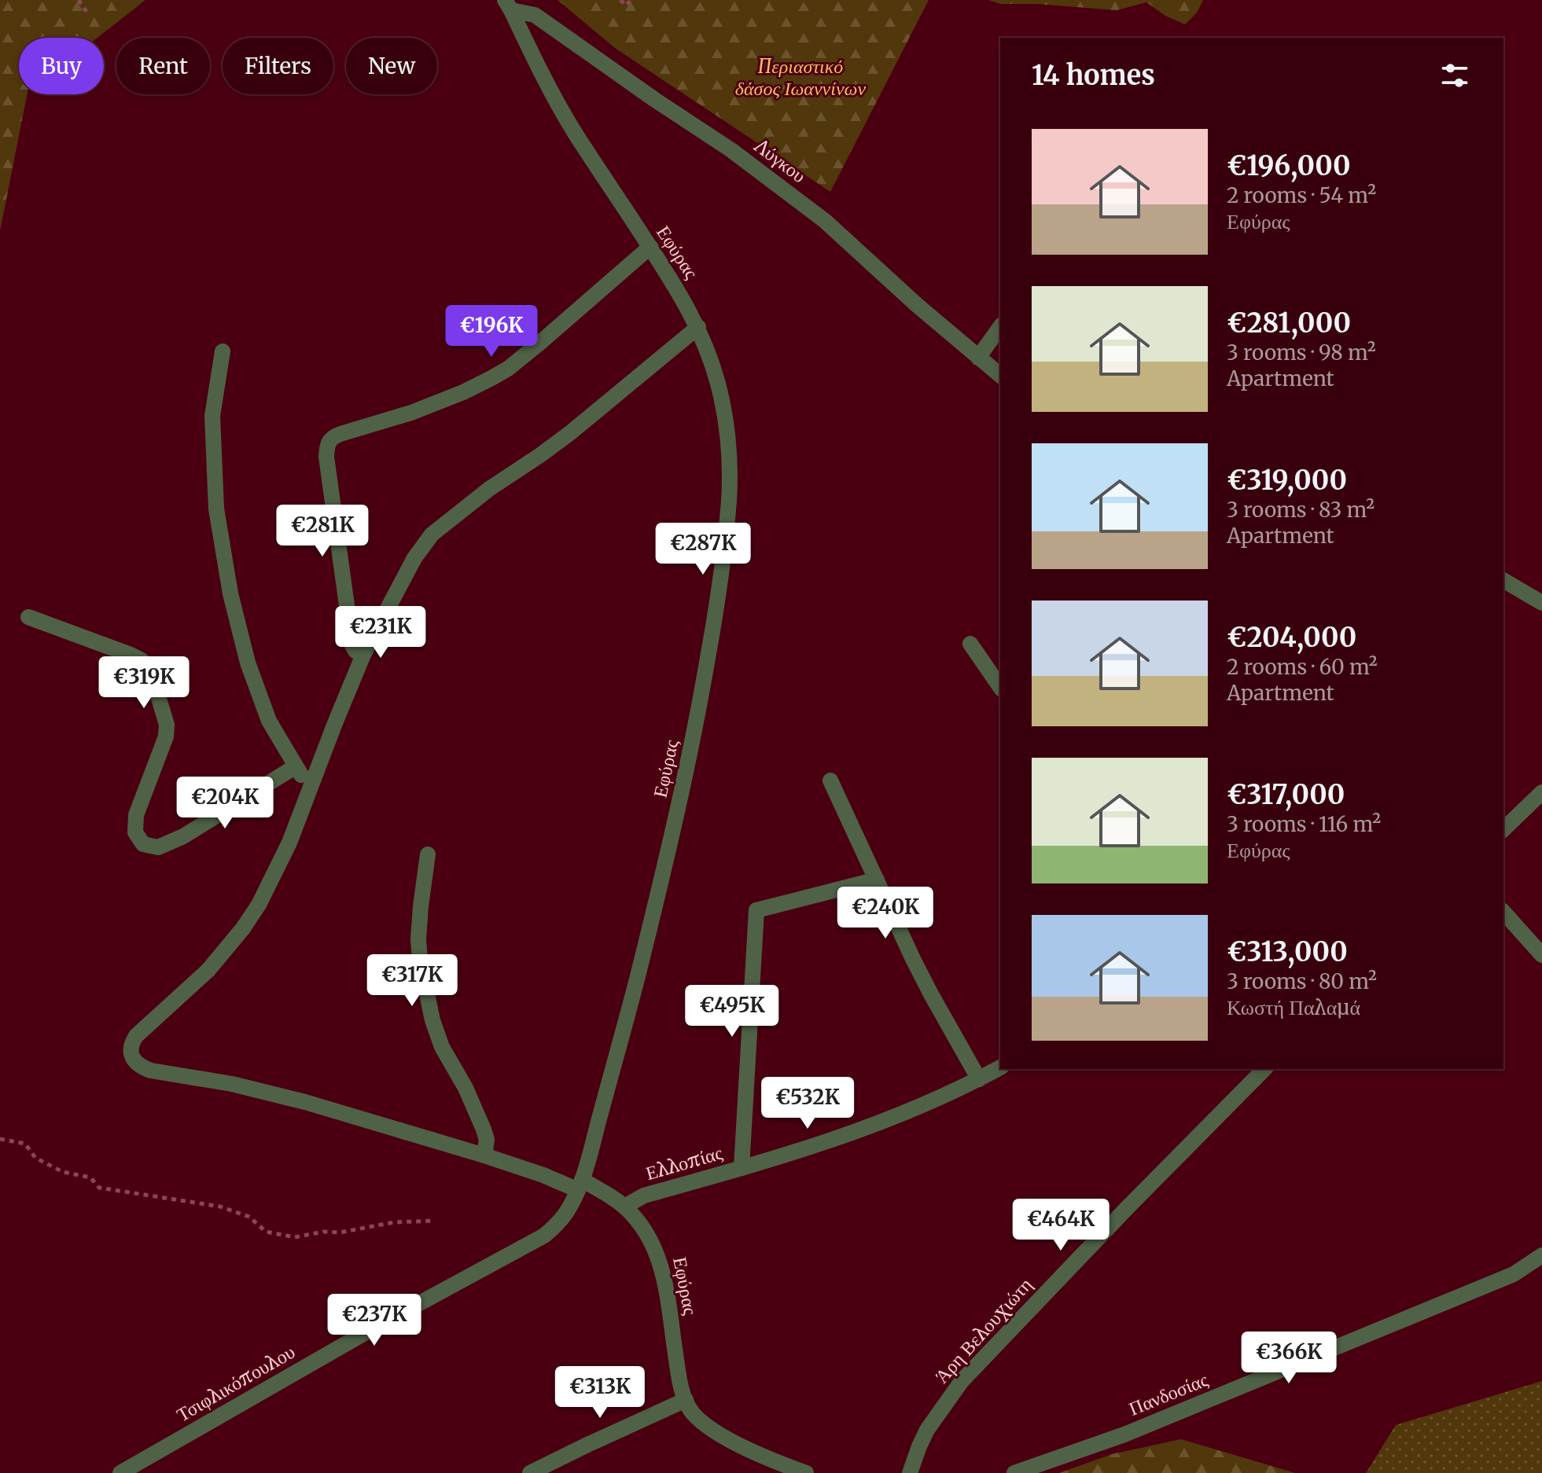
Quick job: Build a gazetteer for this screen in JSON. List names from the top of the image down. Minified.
{"streets":{"street":["Λύγκου","Εφύρας","Ελλοπίας","Άρη Βελουχιώτη","Τσιφλικόπουλου","Πανδοσίας"]},"crossings":[["Λύγκου","Εφύρας"],["Εφύρας","Ελλοπίας"],["Εφύρας","Τσιφλικόπουλου"]],"parks":["Περιαστικό δάσος Ιωαννίνων"],"page":{"chip":["Buy","Rent","Filters","New"],"heading":"14 homes","list":[{"name":"€196,000","note":"2 rooms · 54 m² · Εφύρας"},{"name":"€281,000","note":"3 rooms · 98 m² · Apartment"},{"name":"€319,000","note":"3 rooms · 83 m² · Apartment"},{"name":"€204,000","note":"2 rooms · 60 m² · Apartment"},{"name":"€317,000","note":"3 rooms · 116 m² · Εφύρας"},{"name":"€313,000","note":"3 rooms · 80 m² · Κωστή Παλαμά"}],"price":["€196K","€281K","€287K","€231K","€319K","€204K","€240K","€317K","€495K","€532K","€464K","€237K","€366K","€313K"]}}
